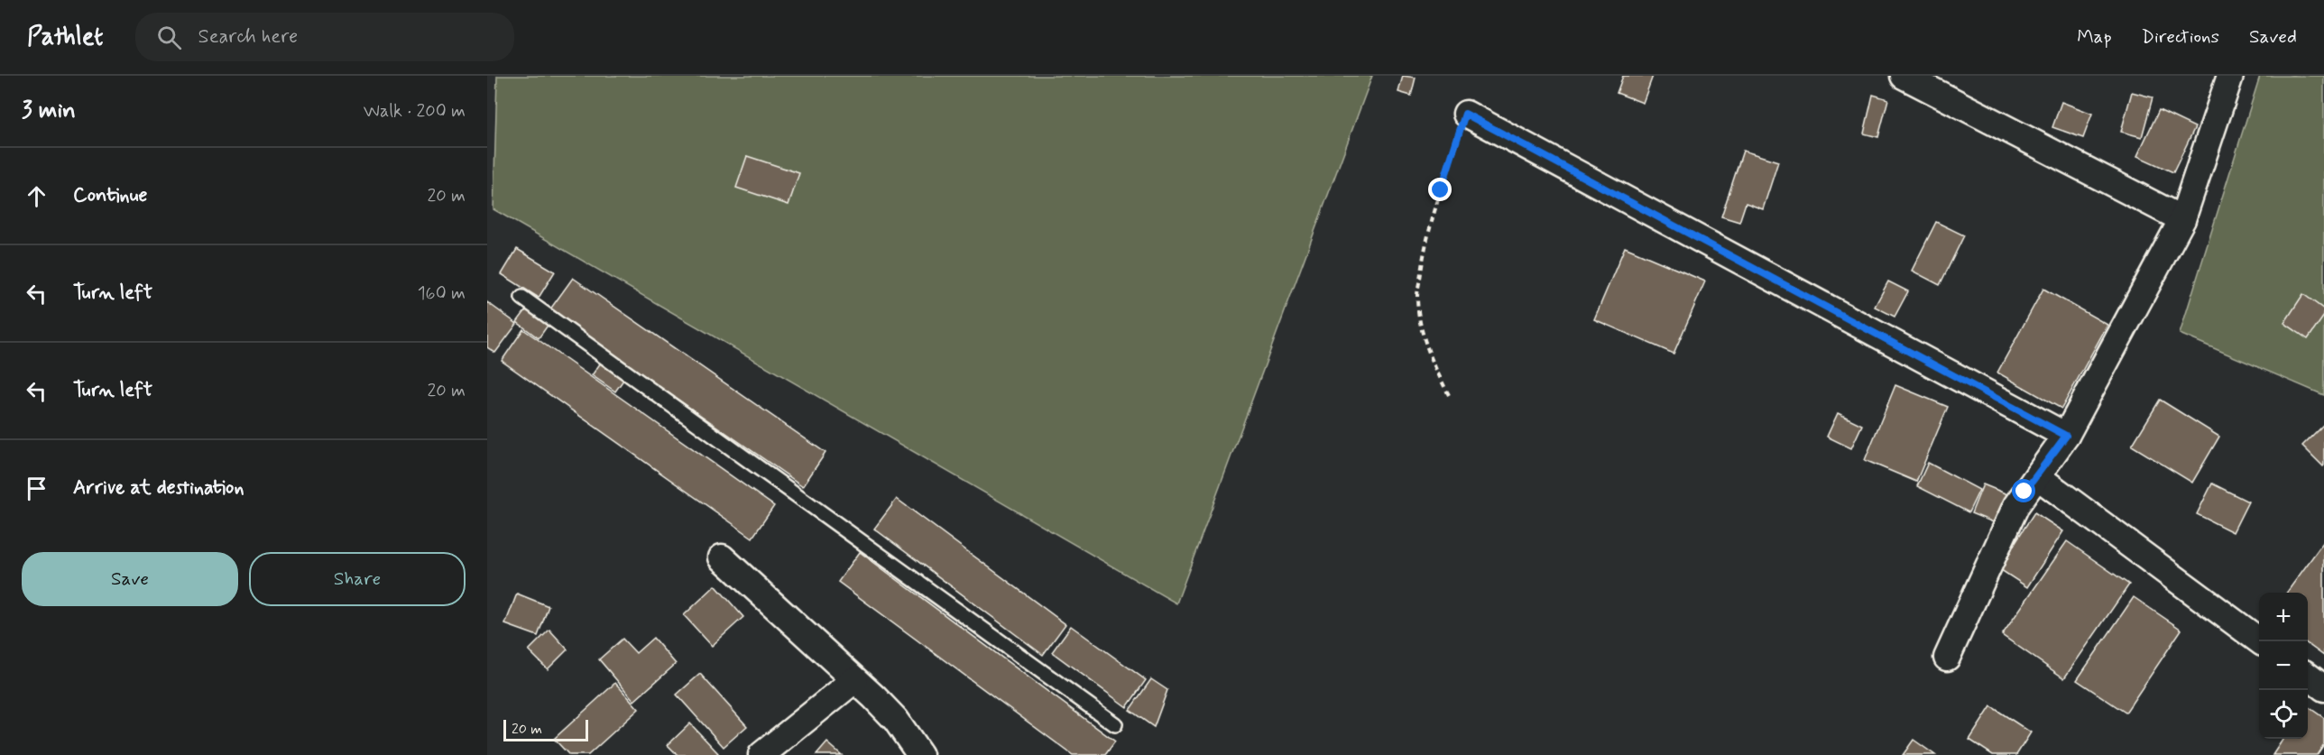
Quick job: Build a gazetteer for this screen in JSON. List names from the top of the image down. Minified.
{"scale_bar":"20 m","page":{"header":"Pathlet","search":"Search here","nav":["Map","Directions","Saved"],"heading":["3 min","Walk · 200 m"],"list":[["Continue","20 m"],["Turn left","160 m"],["Turn left","20 m"],"Arrive at destination"],"buttons":["Save","Share"],"map_buttons":["+","−"],"scale":"20 m"}}
